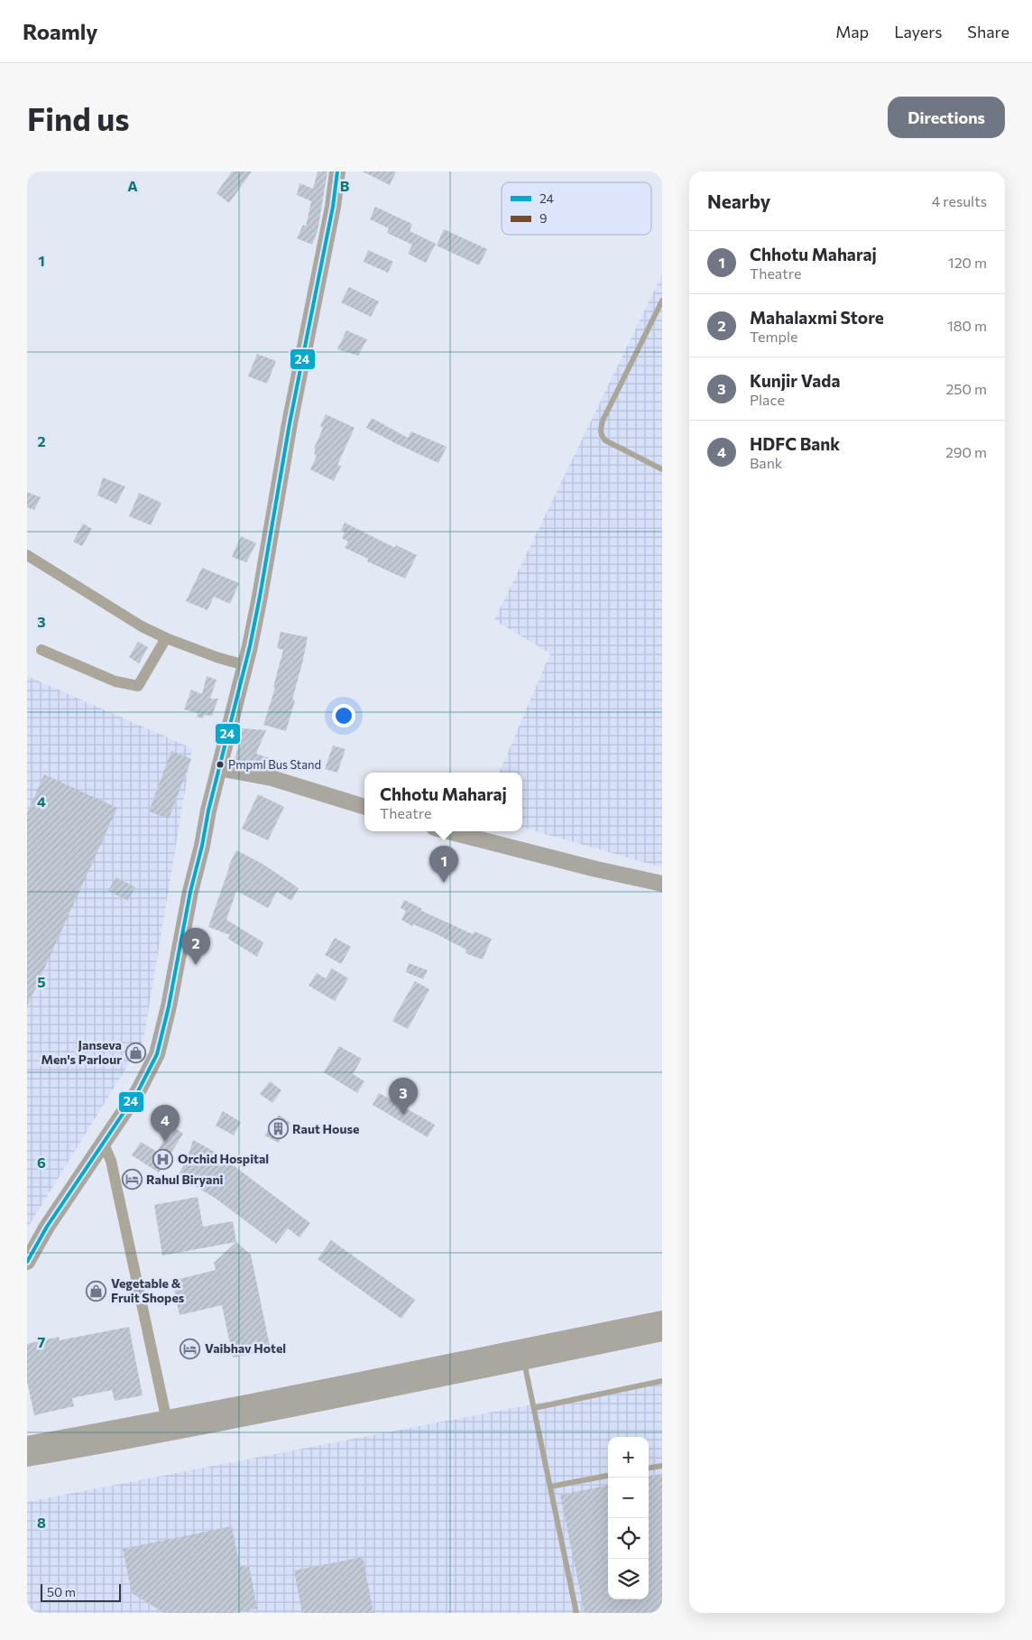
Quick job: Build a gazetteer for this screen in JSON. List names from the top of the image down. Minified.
{"places":{"other":["Pmpml Bus Stand"],"shop":["Janseva Men's Parlour","Vegetable & Fruit Shopes"],"building":["Raut House"],"hospital":["Orchid Hospital"],"hotel":["Rahul Biryani","Vaibhav Hotel"]},"lines":["transit line 24"],"legend":["24","9"],"scale_bar":"50 m","page":{"header":"Roamly","nav":["Map","Layers","Share"],"buttons":"Directions","title":"Find us","heading":["Nearby","4 results"],"list":[{"mark":"1","name":"Chhotu Maharaj","note":"Theatre","value":"120 m"},{"mark":"2","name":"Mahalaxmi Store","note":"Temple","value":"180 m"},{"mark":"3","name":"Kunjir Vada","note":"Place","value":"250 m"},{"mark":"4","name":"HDFC Bank","note":"Bank","value":"290 m"}],"popup":["Chhotu Maharaj","Theatre"],"pins":["1","2","3","4"],"map_buttons":["+","−"],"scale":"50 m"},"grid":{"columns":["A","B"],"rows":["1","2","3","4","5","6","7","8"]}}
